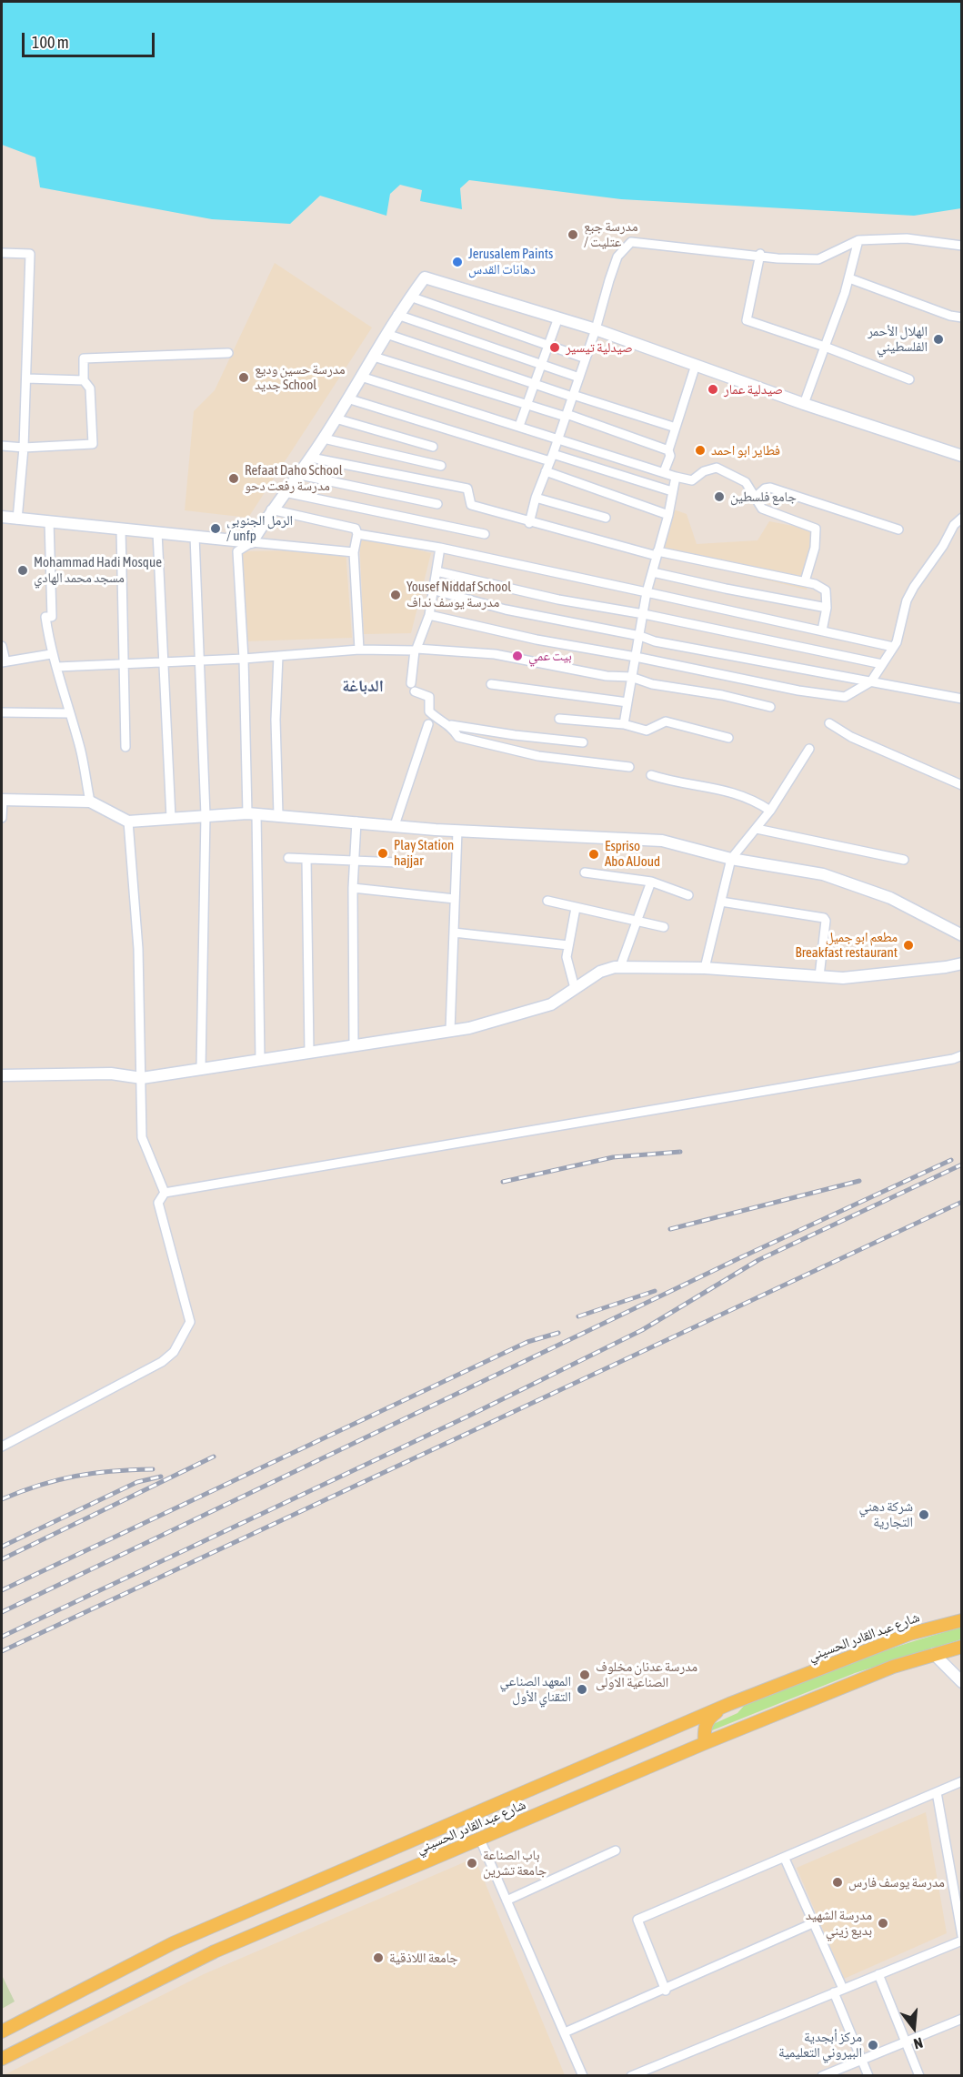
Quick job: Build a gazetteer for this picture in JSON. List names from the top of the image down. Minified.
{"streets":{"main road":["شارع عبد القادر الحسيني"]},"districts":["الدباغة"],"places":["مدرسة جبع / عتليت","Jerusalem Paints دهانات القدس","الهلال الأحمر الفلسطيني","صيدلية تيسير","مدرسة حسين وديع جديد School","صيدلية عمار","فطاير ابو احمد","Refaat Daho School مدرسة رفعت دحو","جامع فلسطين","الرمل الجنوبي / unfp","Mohammad Hadi Mosque مسجد محمد الهادي","Yousef Niddaf School مدرسة يوسف نداف","بيت عمي","Play Station hajjar","Espriso Abo AlJoud","مطعم ابو جميل Breakfast restaurant","شركة دهني التجارية","مدرسة عدنان مخلوف الصناعية الاولى","المعهد الصناعي التقناي الأول","باب الصناعة جامعة تشرين","مدرسة يوسف فارس","مدرسة الشهيد بديع زيني","جامعة اللاذقية","مركز أبجدية البيروني التعليمية"],"scale_bar":"100 m","north":"bottom"}
